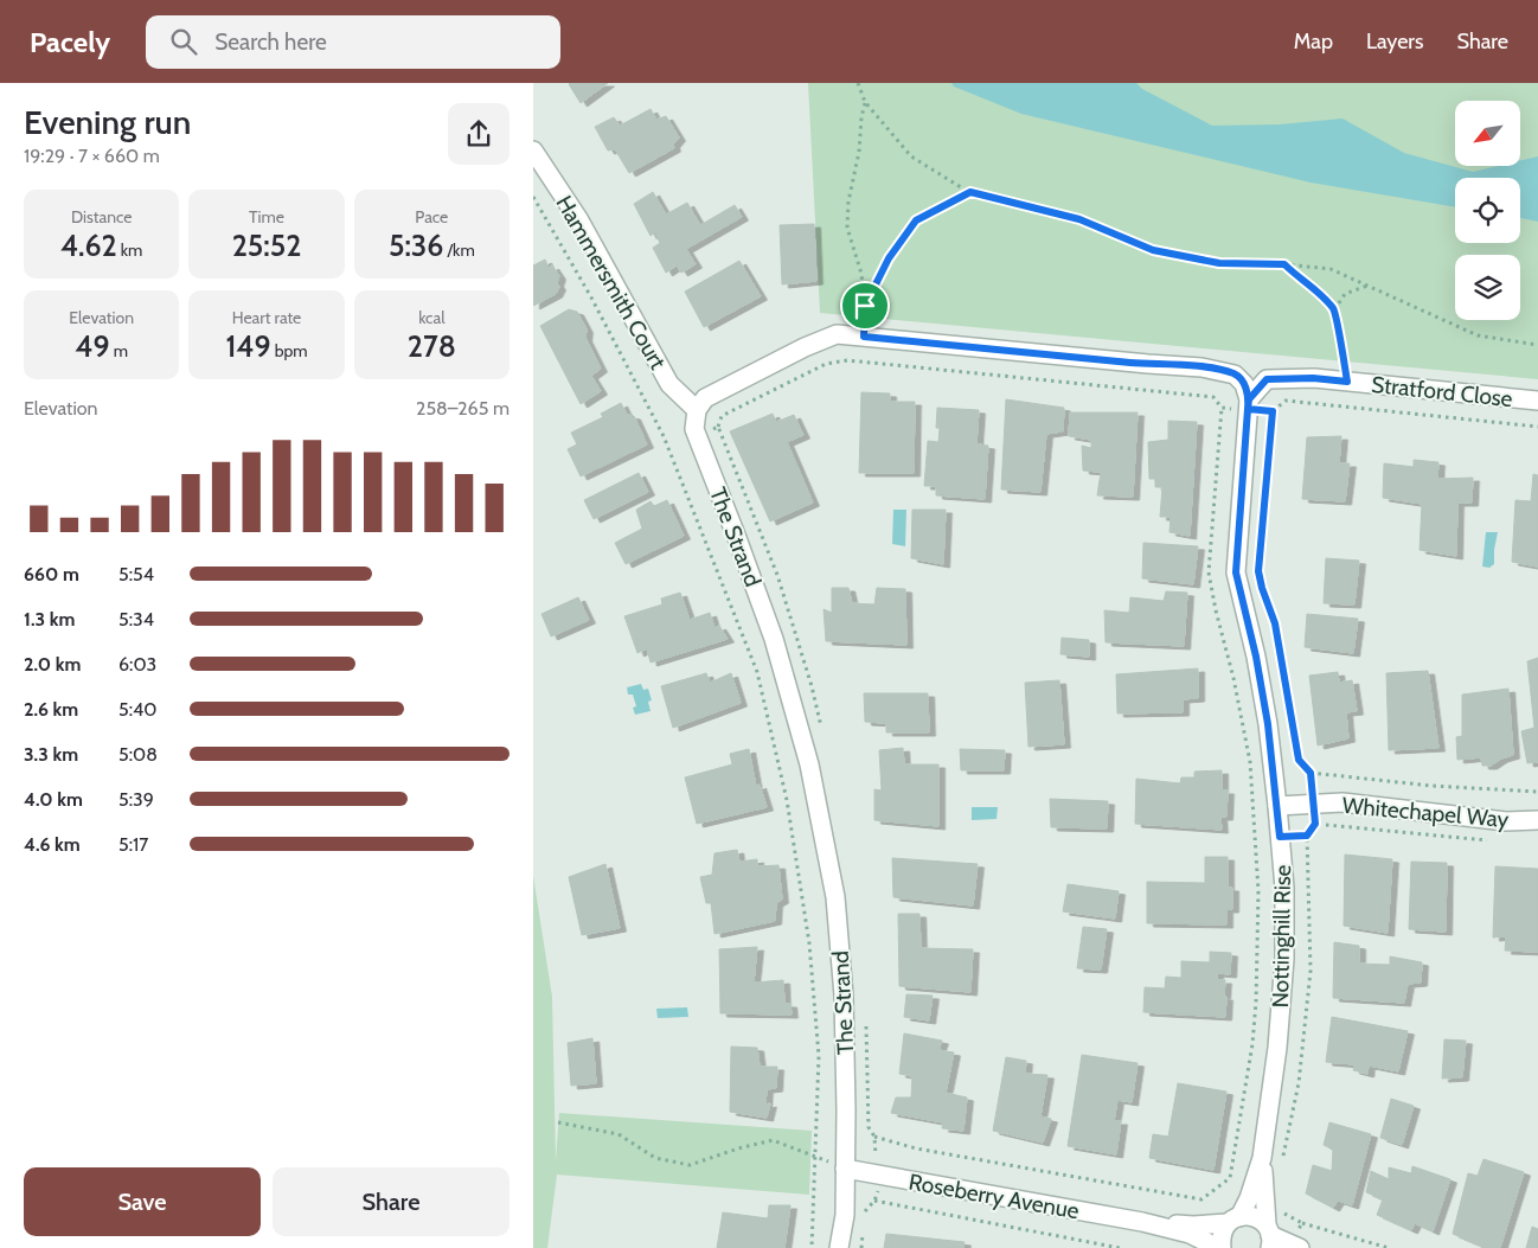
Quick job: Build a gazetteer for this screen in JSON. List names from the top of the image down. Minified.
{"streets":{"street":["Hammersmith Court","Stratford Close","The Strand","Whitechapel Way","Nottinghill Rise","Roseberry Avenue"]},"crossings":[["Hammersmith Court","The Strand"],["Stratford Close","Nottinghill Rise"],["The Strand","Roseberry Avenue"],["Whitechapel Way","Nottinghill Rise"],["Nottinghill Rise","Roseberry Avenue"]],"north":"bottom left","page":{"header":"Pacely","search":"Search here","nav":["Map","Layers","Share"],"heading":["Evening run","19:29 · 7 × 660 m"],"stats":[["Distance","4.62 km"],["Time","25:52"],["Pace","5:36 /km"],["Elevation","49 m"],["Heart rate","149 bpm"],["kcal","278"]],"chart":["Elevation","258–265 m"],"list":[{"name":"660 m","note":"5:54"},{"name":"1.3 km","note":"5:34"},{"name":"2.0 km","note":"6:03"},{"name":"2.6 km","note":"5:40"},{"name":"3.3 km","note":"5:08"},{"name":"4.0 km","note":"5:39"},{"name":"4.6 km","note":"5:17"}],"buttons":["Save","Share"]}}
